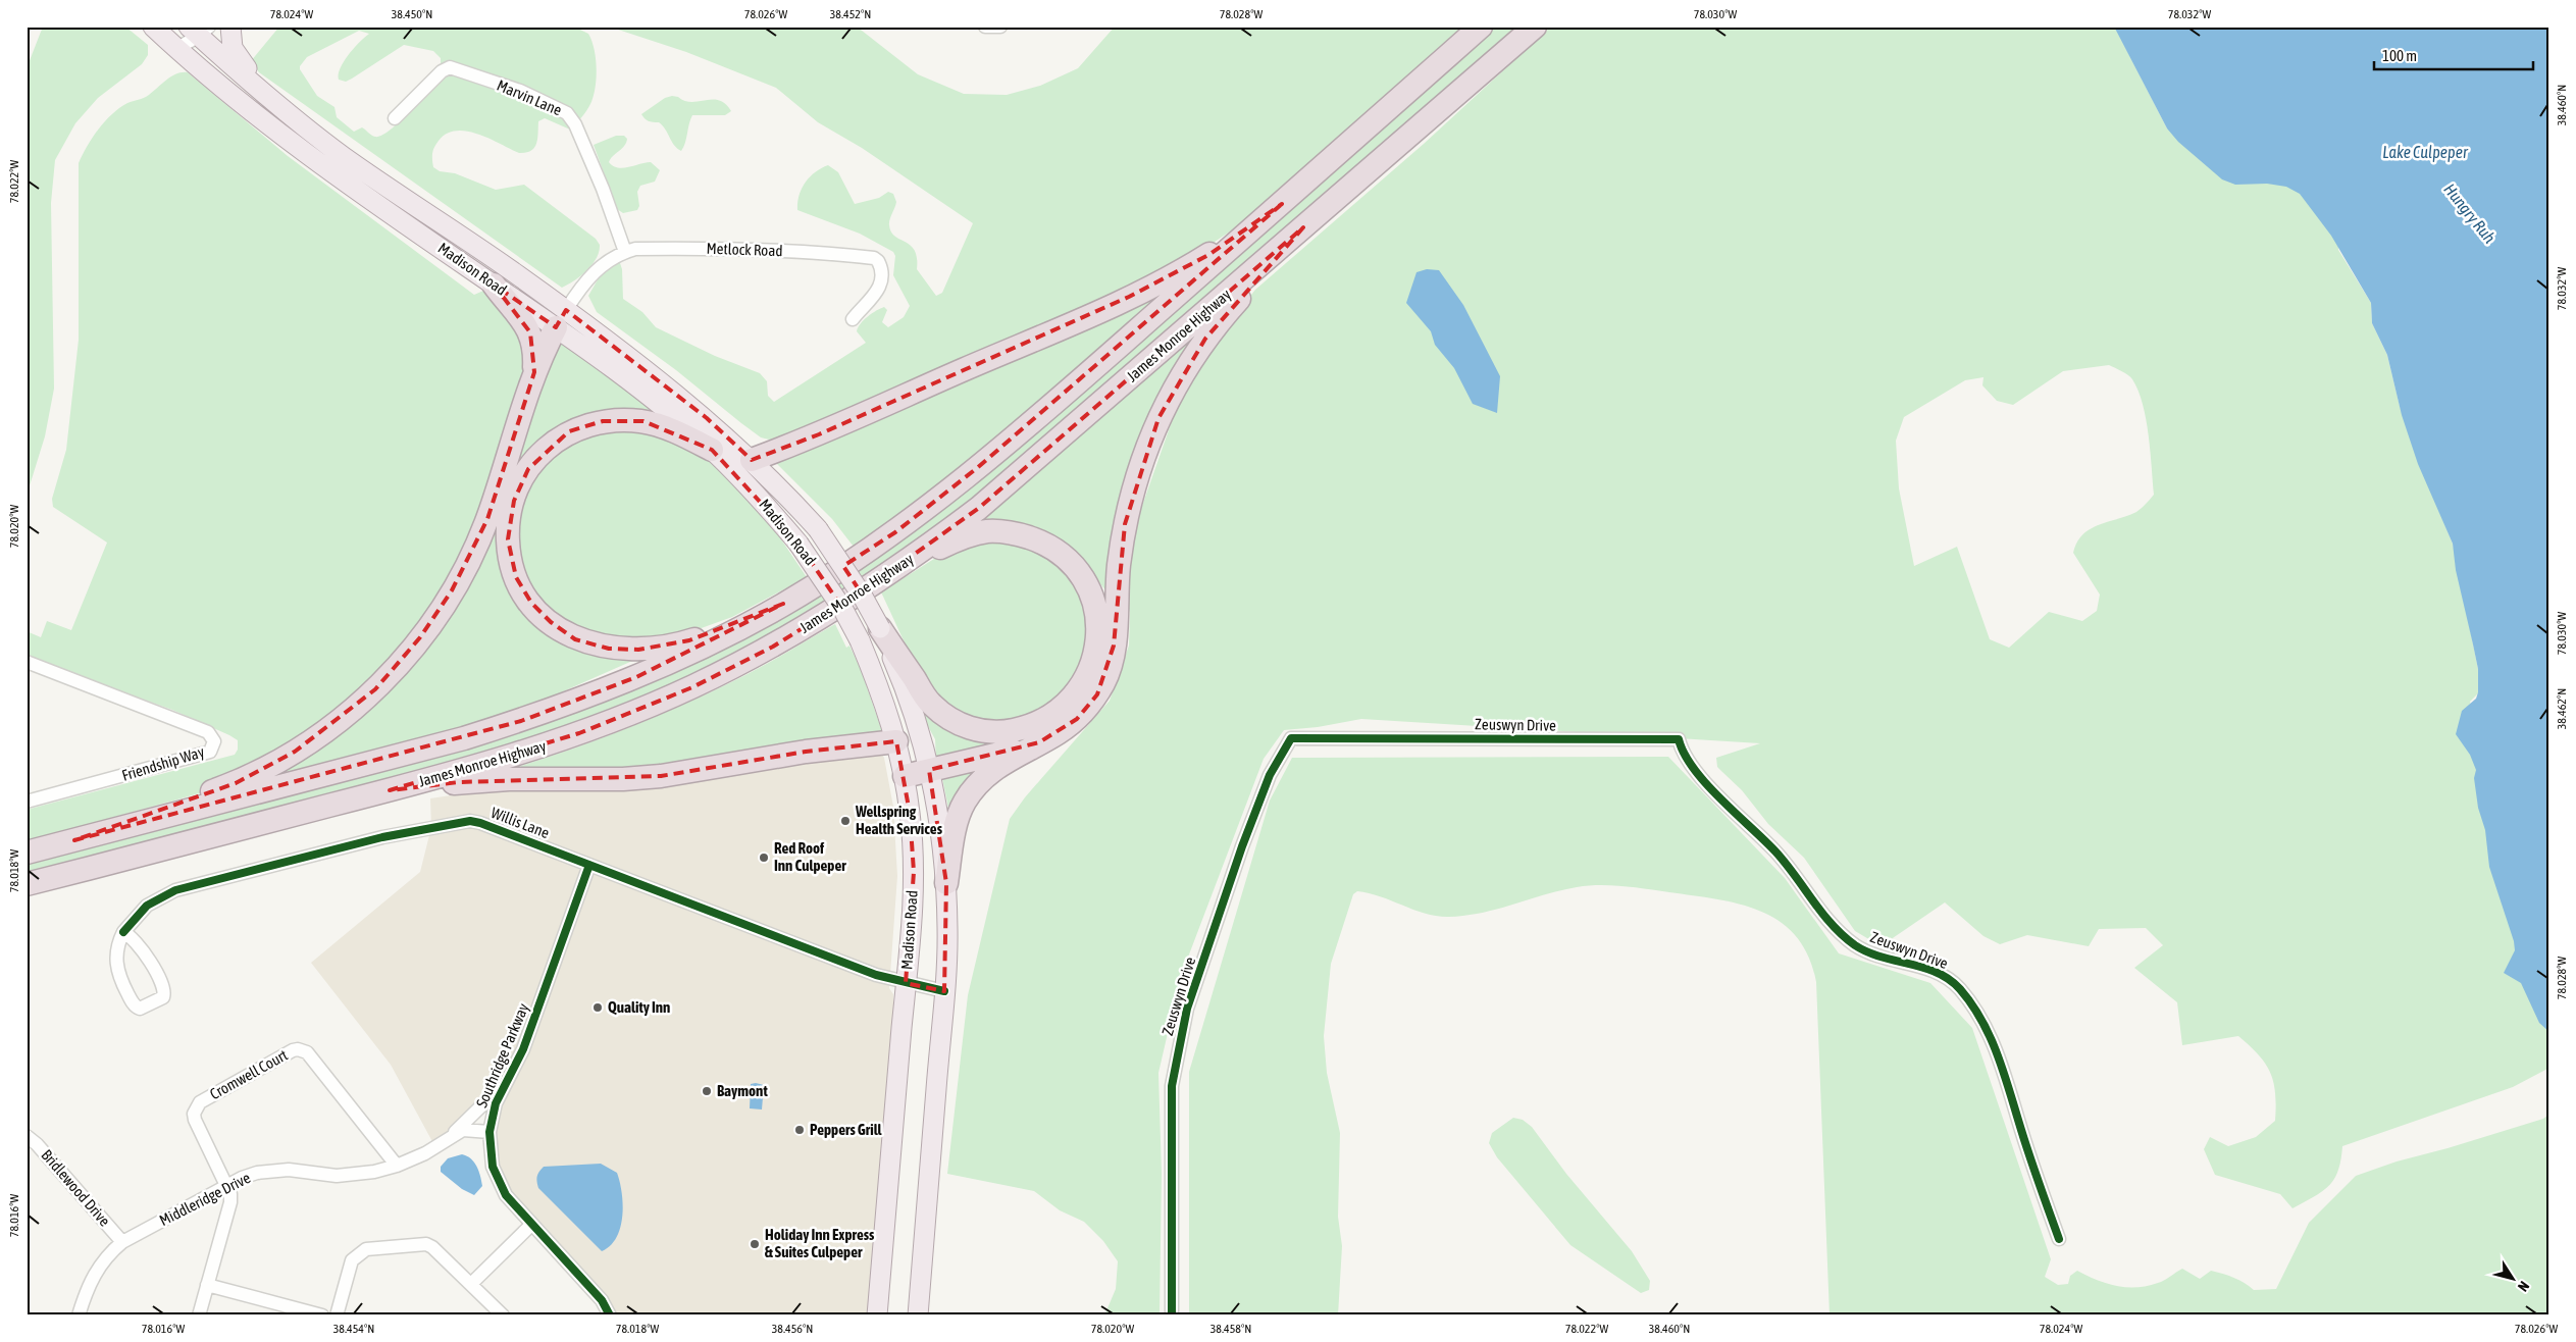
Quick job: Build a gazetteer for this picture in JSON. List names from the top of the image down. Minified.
{"streets":{"highway":["James Monroe Highway"],"main road":["Madison Road"],"street":["Marvin Lane","Metlock Road","Zeuswyn Drive","Friendship Way","Willis Lane","Southridge Parkway","Cromwell Court","Bridlewood Drive","Middleridge Drive"]},"crossings":[["Marvin Lane","Metlock Road"],["Metlock Road","Madison Road"],["Madison Road","Willis Lane"],["Willis Lane","Southridge Parkway"],["Southridge Parkway","Middleridge Drive"],["Cromwell Court","Middleridge Drive"],["Bridlewood Drive","Middleridge Drive"]],"water":["Lake Culpeper","Hungry Ruh"],"places":["Wellspring Health Services","Red Roof Inn Culpeper","Quality Inn","Baymont","Peppers Grill","Holiday Inn Express & Suites Culpeper"],"scale_bar":"100 m","north":"bottom right","coordinates":["78.024°W","38.450°N","78.026°W","38.452°N","78.028°W","78.030°W","78.032°W","38.460°N","78.022°W","78.020°W","38.462°N","78.018°W","78.016°W","38.454°N","38.456°N","38.458°N"]}
